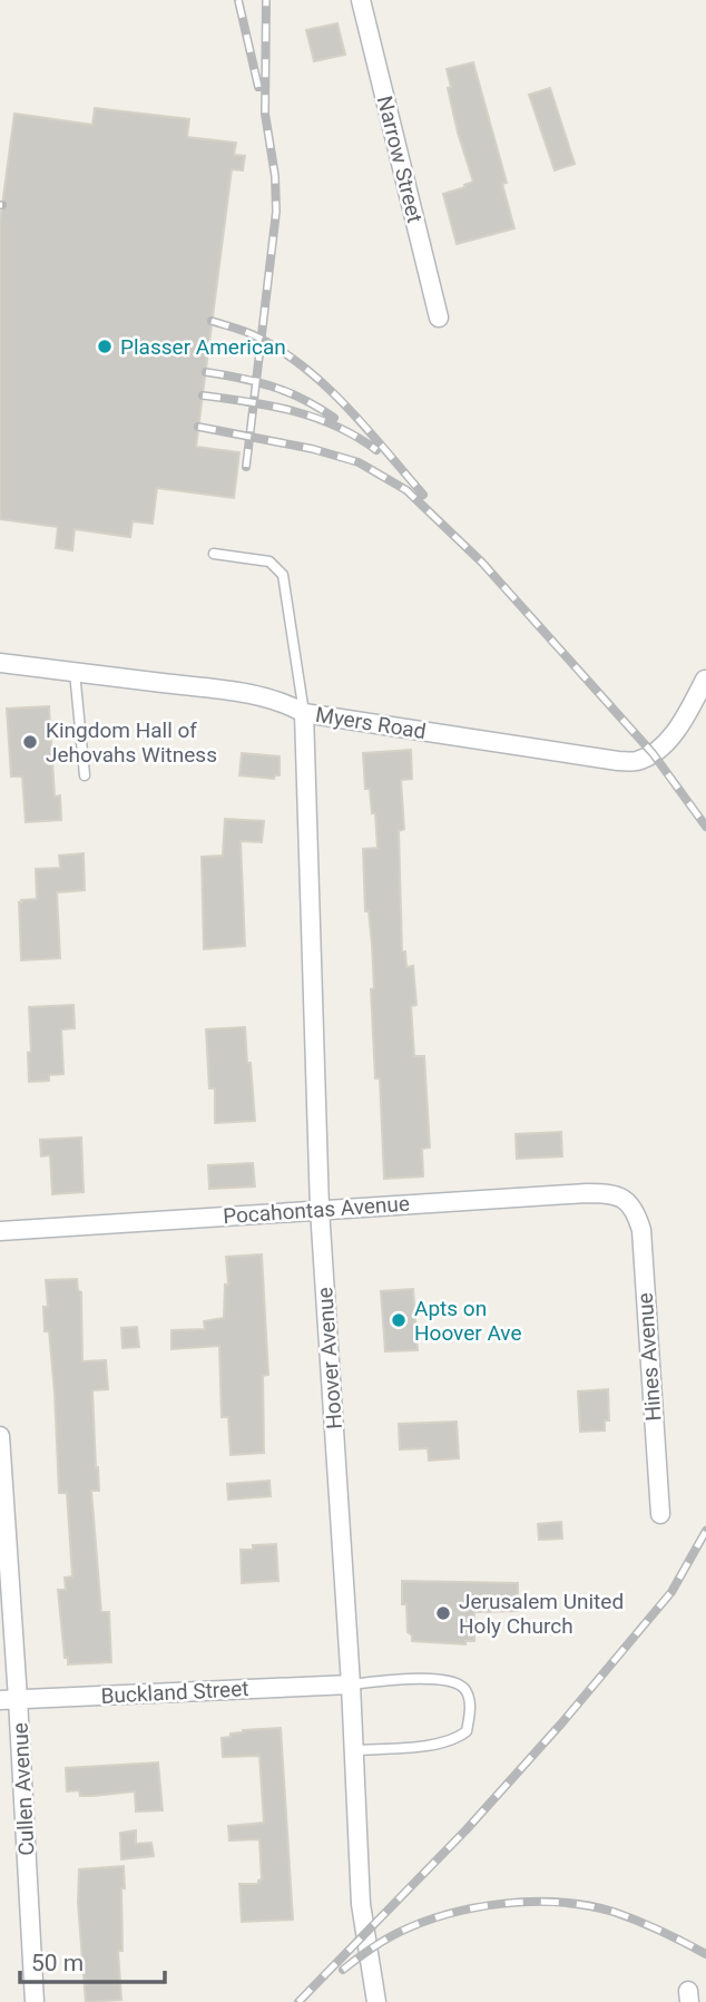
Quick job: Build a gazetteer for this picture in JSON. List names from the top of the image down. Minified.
{"streets":{"street":["Narrow Street","Myers Road","Pocahontas Avenue","Hines Avenue","Hoover Avenue","Buckland Street","Cullen Avenue"]},"crossings":[["Myers Road","Hoover Avenue"],["Pocahontas Avenue","Hines Avenue"],["Pocahontas Avenue","Hoover Avenue"],["Hoover Avenue","Buckland Street"],["Buckland Street","Cullen Avenue"]],"places":["Plasser American","Kingdom Hall of Jehovahs Witness","Apts on Hoover Ave","Jerusalem United Holy Church"],"scale_bar":"50 m"}
